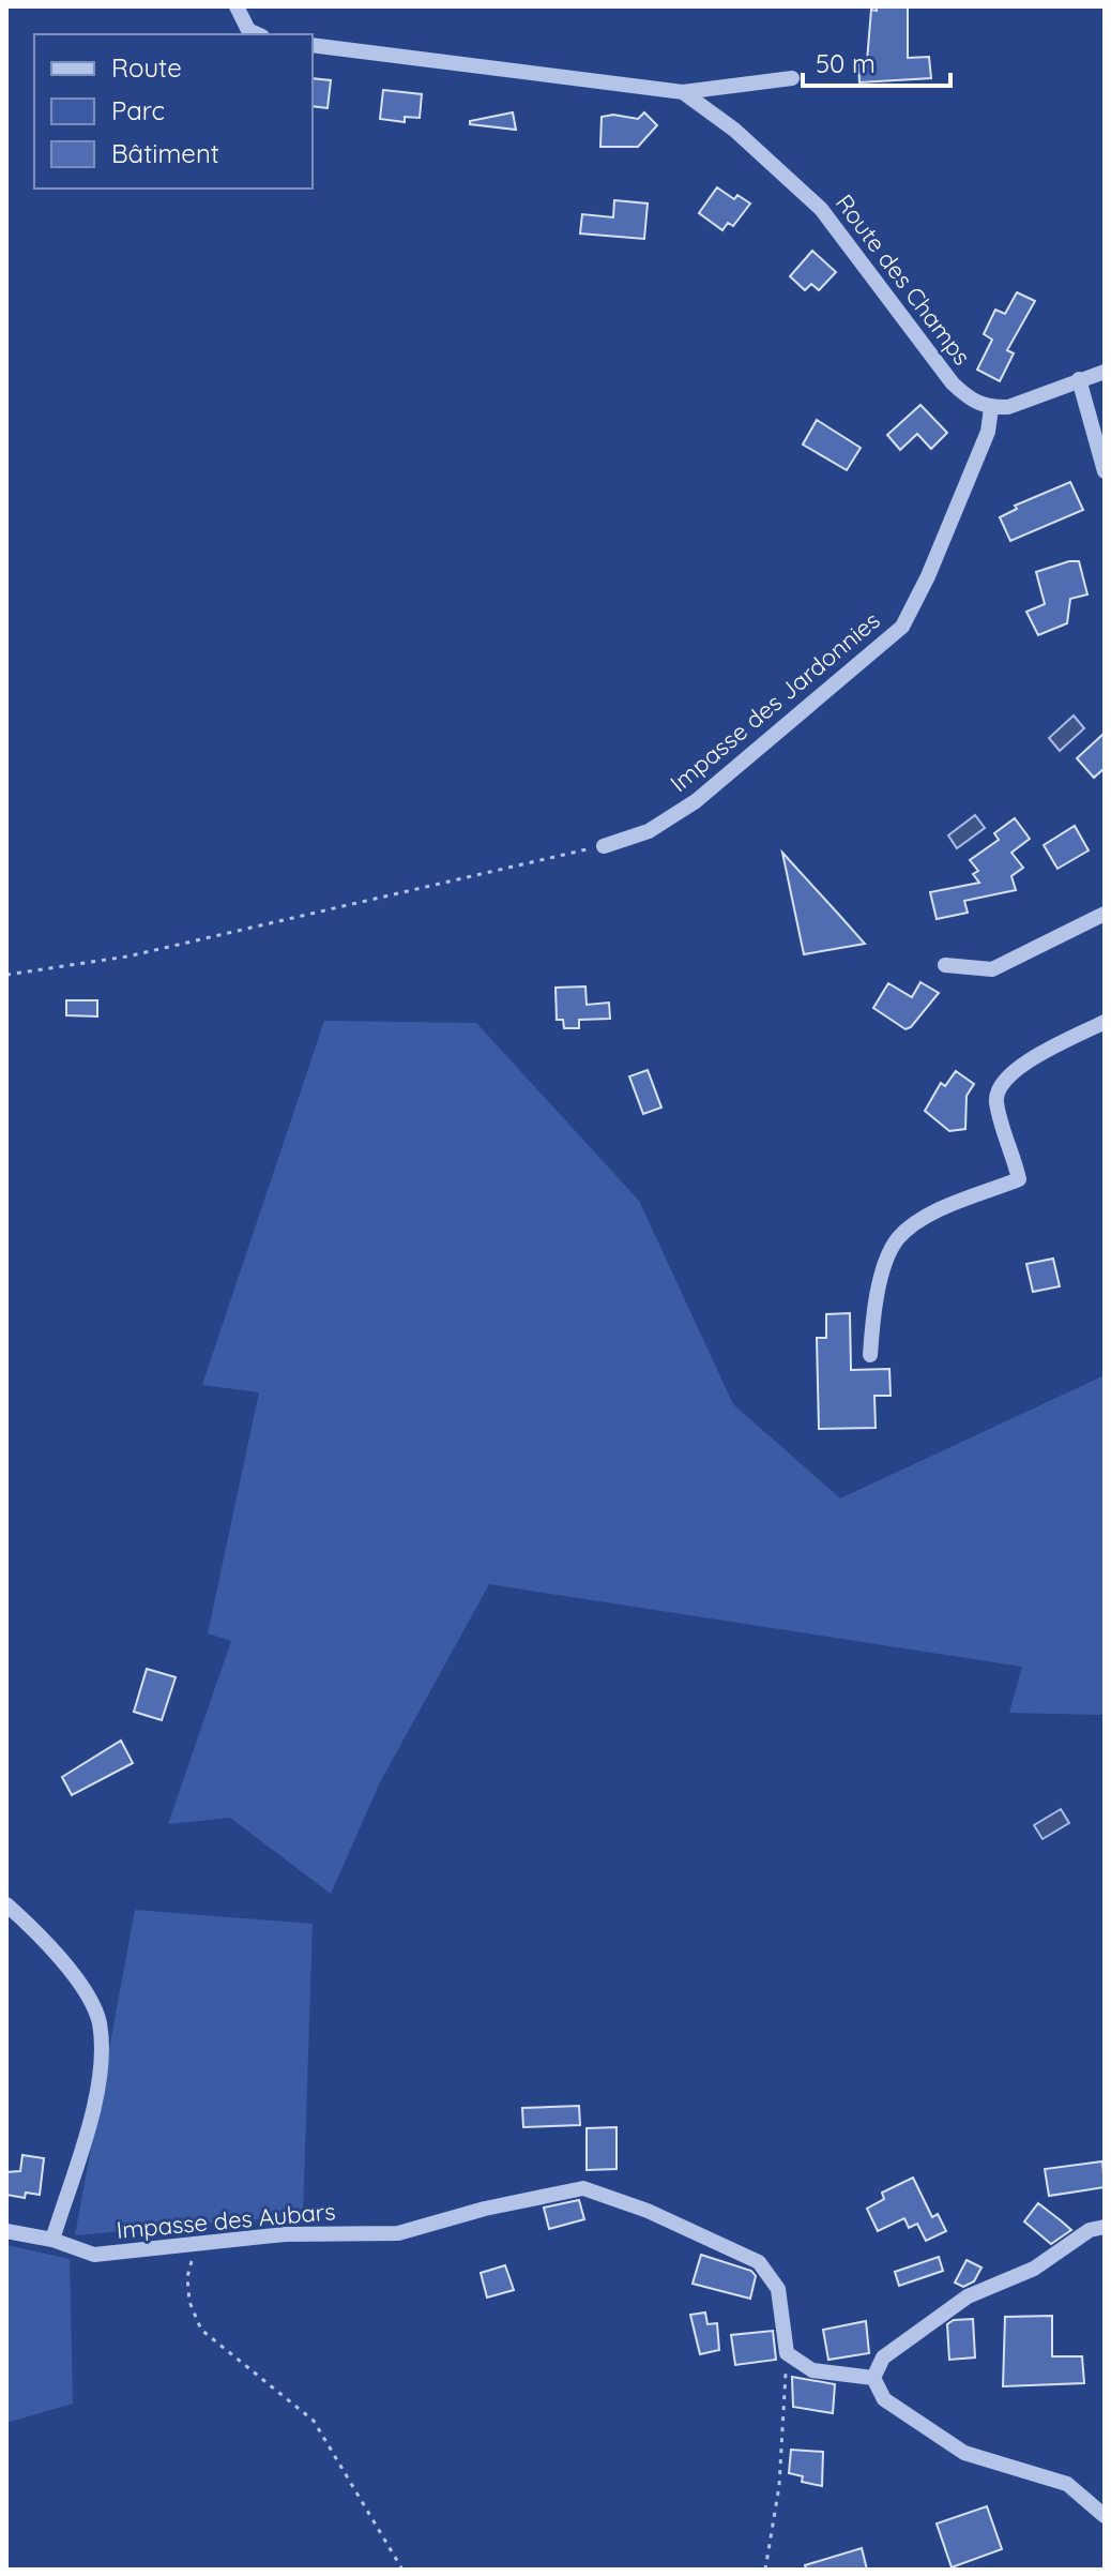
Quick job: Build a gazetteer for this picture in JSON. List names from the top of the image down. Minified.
{"streets":{"street":["Route des Champs","Impasse des Jardonnies","Impasse des Aubars"]},"crossings":[["Route des Champs","Impasse des Jardonnies"]],"legend":["Route","Parc","Bâtiment"],"scale_bar":"50 m"}
